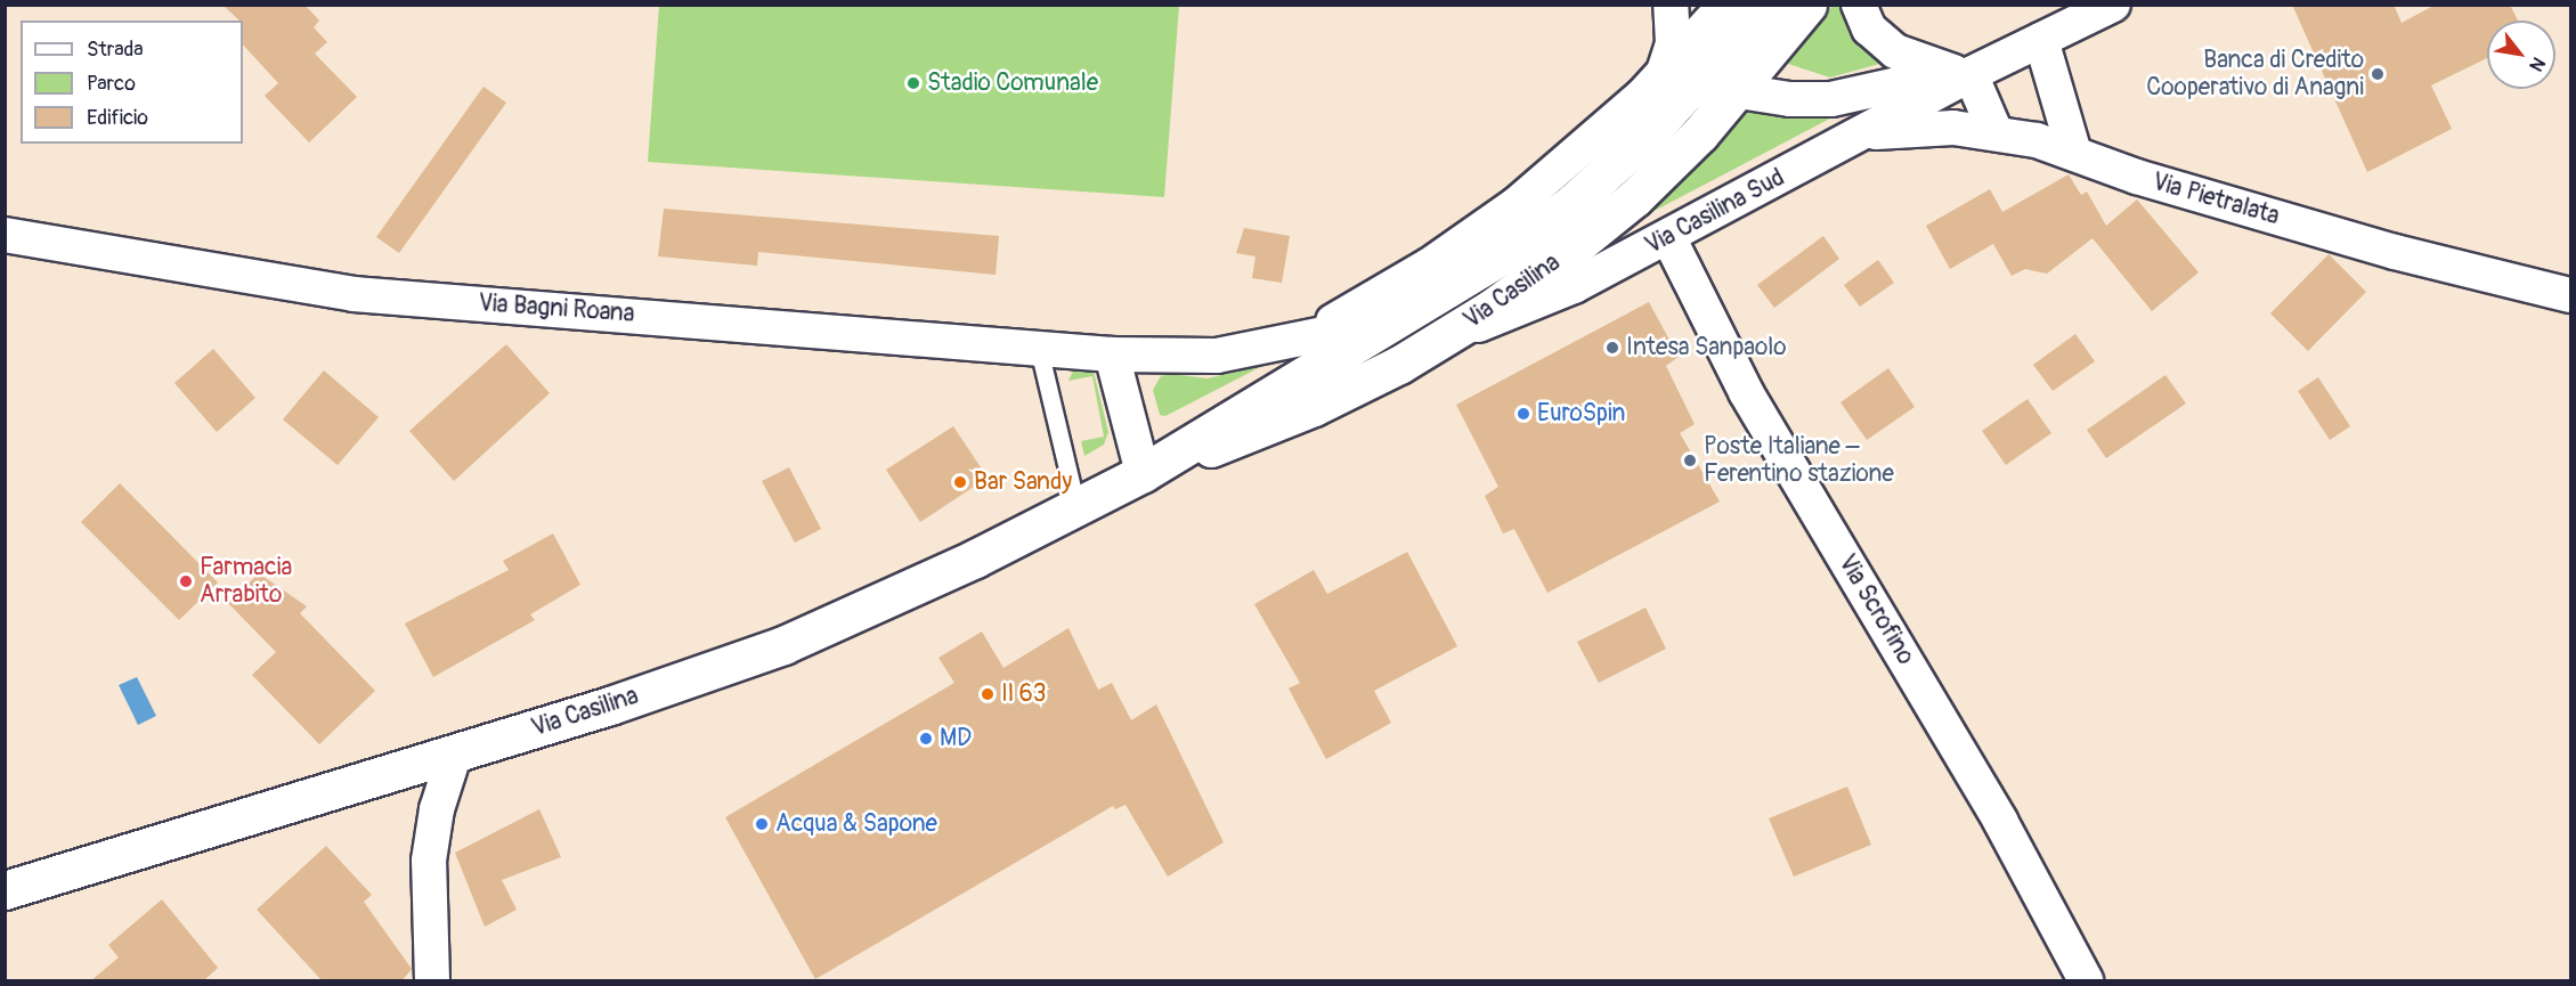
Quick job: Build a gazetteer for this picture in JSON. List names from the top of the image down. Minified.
{"streets":{"main road":["Via Casilina"],"street":["Via Pietralata","Via Casilina Sud","Via Bagni Roana","Via Scrofino"]},"crossings":[["Via Pietralata","Via Casilina Sud"],["Via Casilina Sud","Via Casilina"],["Via Casilina Sud","Via Scrofino"],["Via Casilina","Via Bagni Roana"]],"places":["Banca di Credito Cooperativo di Anagni","Stadio Comunale","Intesa Sanpaolo","EuroSpin","Poste Italiane – Ferentino stazione","Bar Sandy","Farmacia Arrabito","Il 63","MD","Acqua & Sapone"],"legend":["Strada","Parco","Edificio"],"north":"bottom right"}
